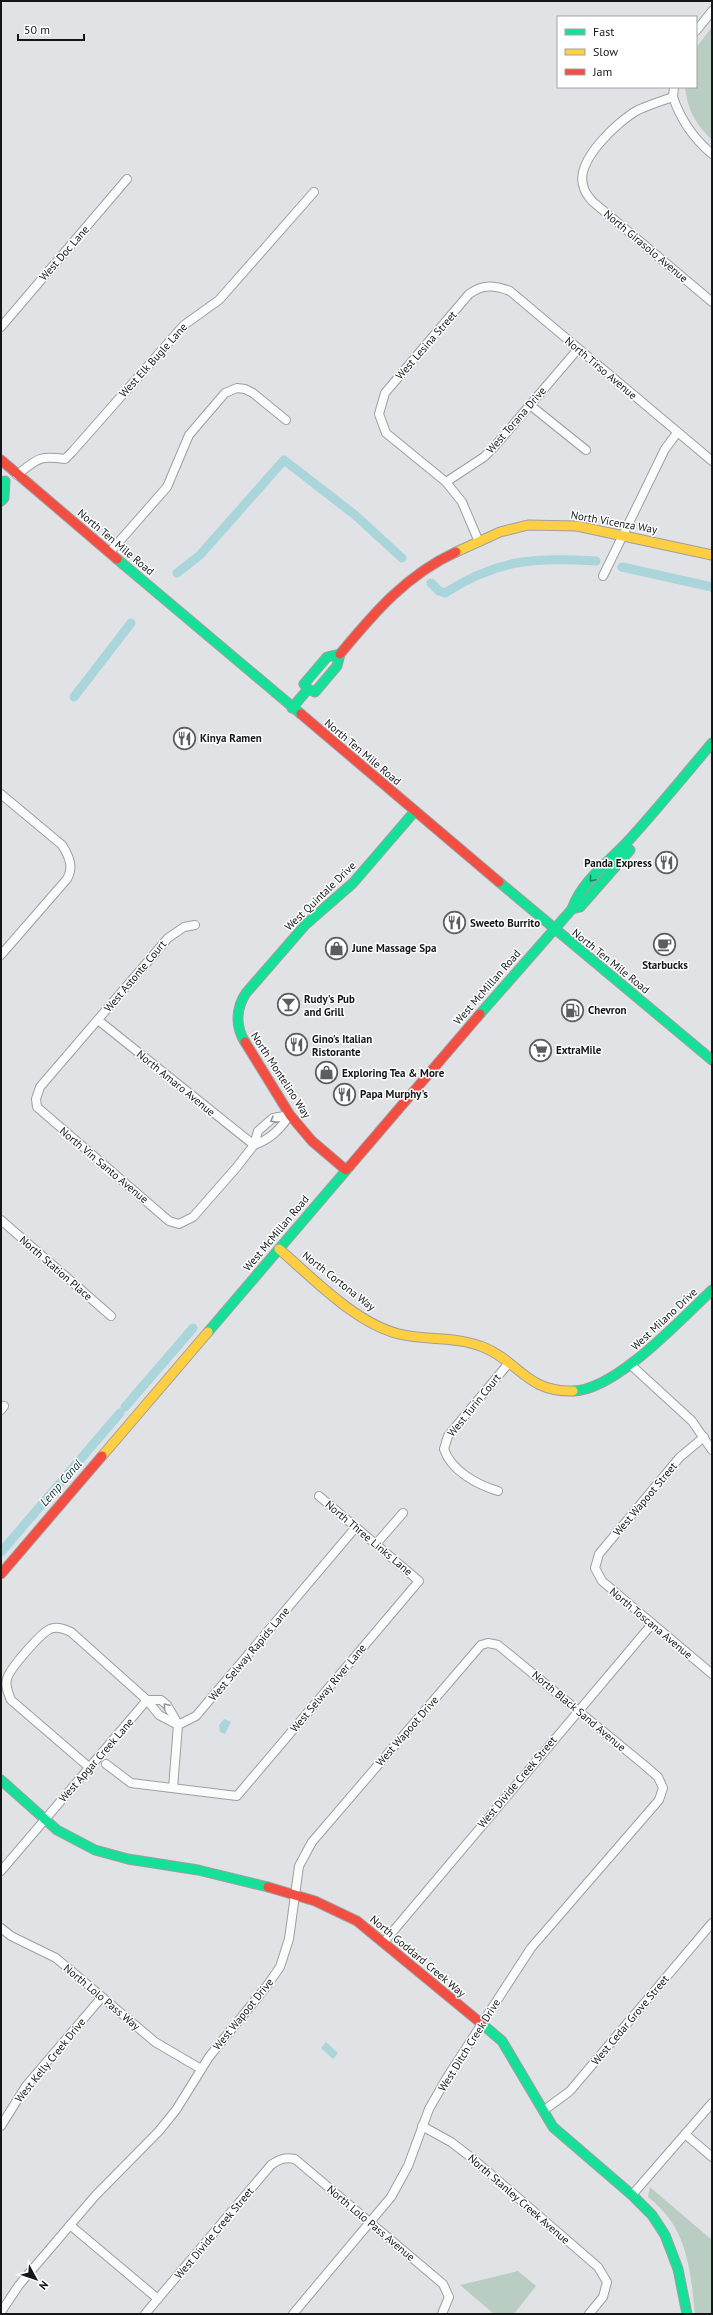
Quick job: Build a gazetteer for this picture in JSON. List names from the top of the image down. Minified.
{"streets":{"street":["North Girasolo Avenue","West Doc Lane","West Lesina Street","West Elk Bugle Lane","North Tirso Avenue","West Torana Drive","North Vicenza Way","North Ten Mile Road","West Quintale Drive","West Astonte Court","West McMillan Road","North Montelino Way","North Amaro Avenue","North Vin Santo Avenue","North Station Place","North Cortona Way","West Milano Drive","West Turin Court","West Wapoot Street","North Three Links Lane","North Toscana Avenue","West Selway Rapids Lane","West Selway River Lane","North Black Sand Avenue","West Wapoot Drive","West Apgar Creek Lane","West Divide Creek Street","North Goddard Creek Way","North Lolo Pass Way","West Cedar Grove Street","West Ditch Creek Drive","West Kelly Creek Drive","North Stanley Creek Avenue","North Lolo Pass Avenue"]},"crossings":[["West Lesina Street","North Tirso Avenue"],["West Lesina Street","West Torana Drive"],["West Elk Bugle Lane","North Ten Mile Road"],["North Tirso Avenue","West Torana Drive"],["North Vicenza Way","North Ten Mile Road"],["North Ten Mile Road","West Quintale Drive"],["North Ten Mile Road","West McMillan Road"],["West Quintale Drive","North Montelino Way"],["West Astonte Court","North Amaro Avenue"],["West Astonte Court","North Vin Santo Avenue"],["West McMillan Road","North Montelino Way"],["West McMillan Road","North Cortona Way"],["North Amaro Avenue","North Vin Santo Avenue"],["North Cortona Way","West Milano Drive"],["North Cortona Way","West Turin Court"],["West Wapoot Street","North Toscana Avenue"],["North Three Links Lane","West Selway Rapids Lane"],["North Three Links Lane","West Selway River Lane"],["North Toscana Avenue","West Divide Creek Street"],["North Black Sand Avenue","West Wapoot Drive"],["North Black Sand Avenue","West Divide Creek Street"],["North Black Sand Avenue","West Ditch Creek Drive"],["West Wapoot Drive","North Goddard Creek Way"],["West Wapoot Drive","North Lolo Pass Way"],["West Apgar Creek Lane","North Goddard Creek Way"],["West Divide Creek Street","North Goddard Creek Way"],["West Divide Creek Street","North Lolo Pass Avenue"],["North Goddard Creek Way","West Cedar Grove Street"],["North Goddard Creek Way","West Ditch Creek Drive"],["North Lolo Pass Way","West Kelly Creek Drive"],["West Ditch Creek Drive","North Stanley Creek Avenue"],["West Ditch Creek Drive","North Lolo Pass Avenue"]],"water":["Lemp Canal"],"places":{"restaurant":["Kinya Ramen","Panda Express","Sweeto Burrito","Gino's Italian Ristorante","Papa Murphy's"],"cafe":["Starbucks"],"shop":["June Massage Spa","Exploring Tea & More"],"bar":["Rudy's Pub and Grill"],"fuel station":["Chevron"],"supermarket":["ExtraMile"]},"legend":["Fast","Slow","Jam"],"scale_bar":"50 m","north":"bottom right"}
